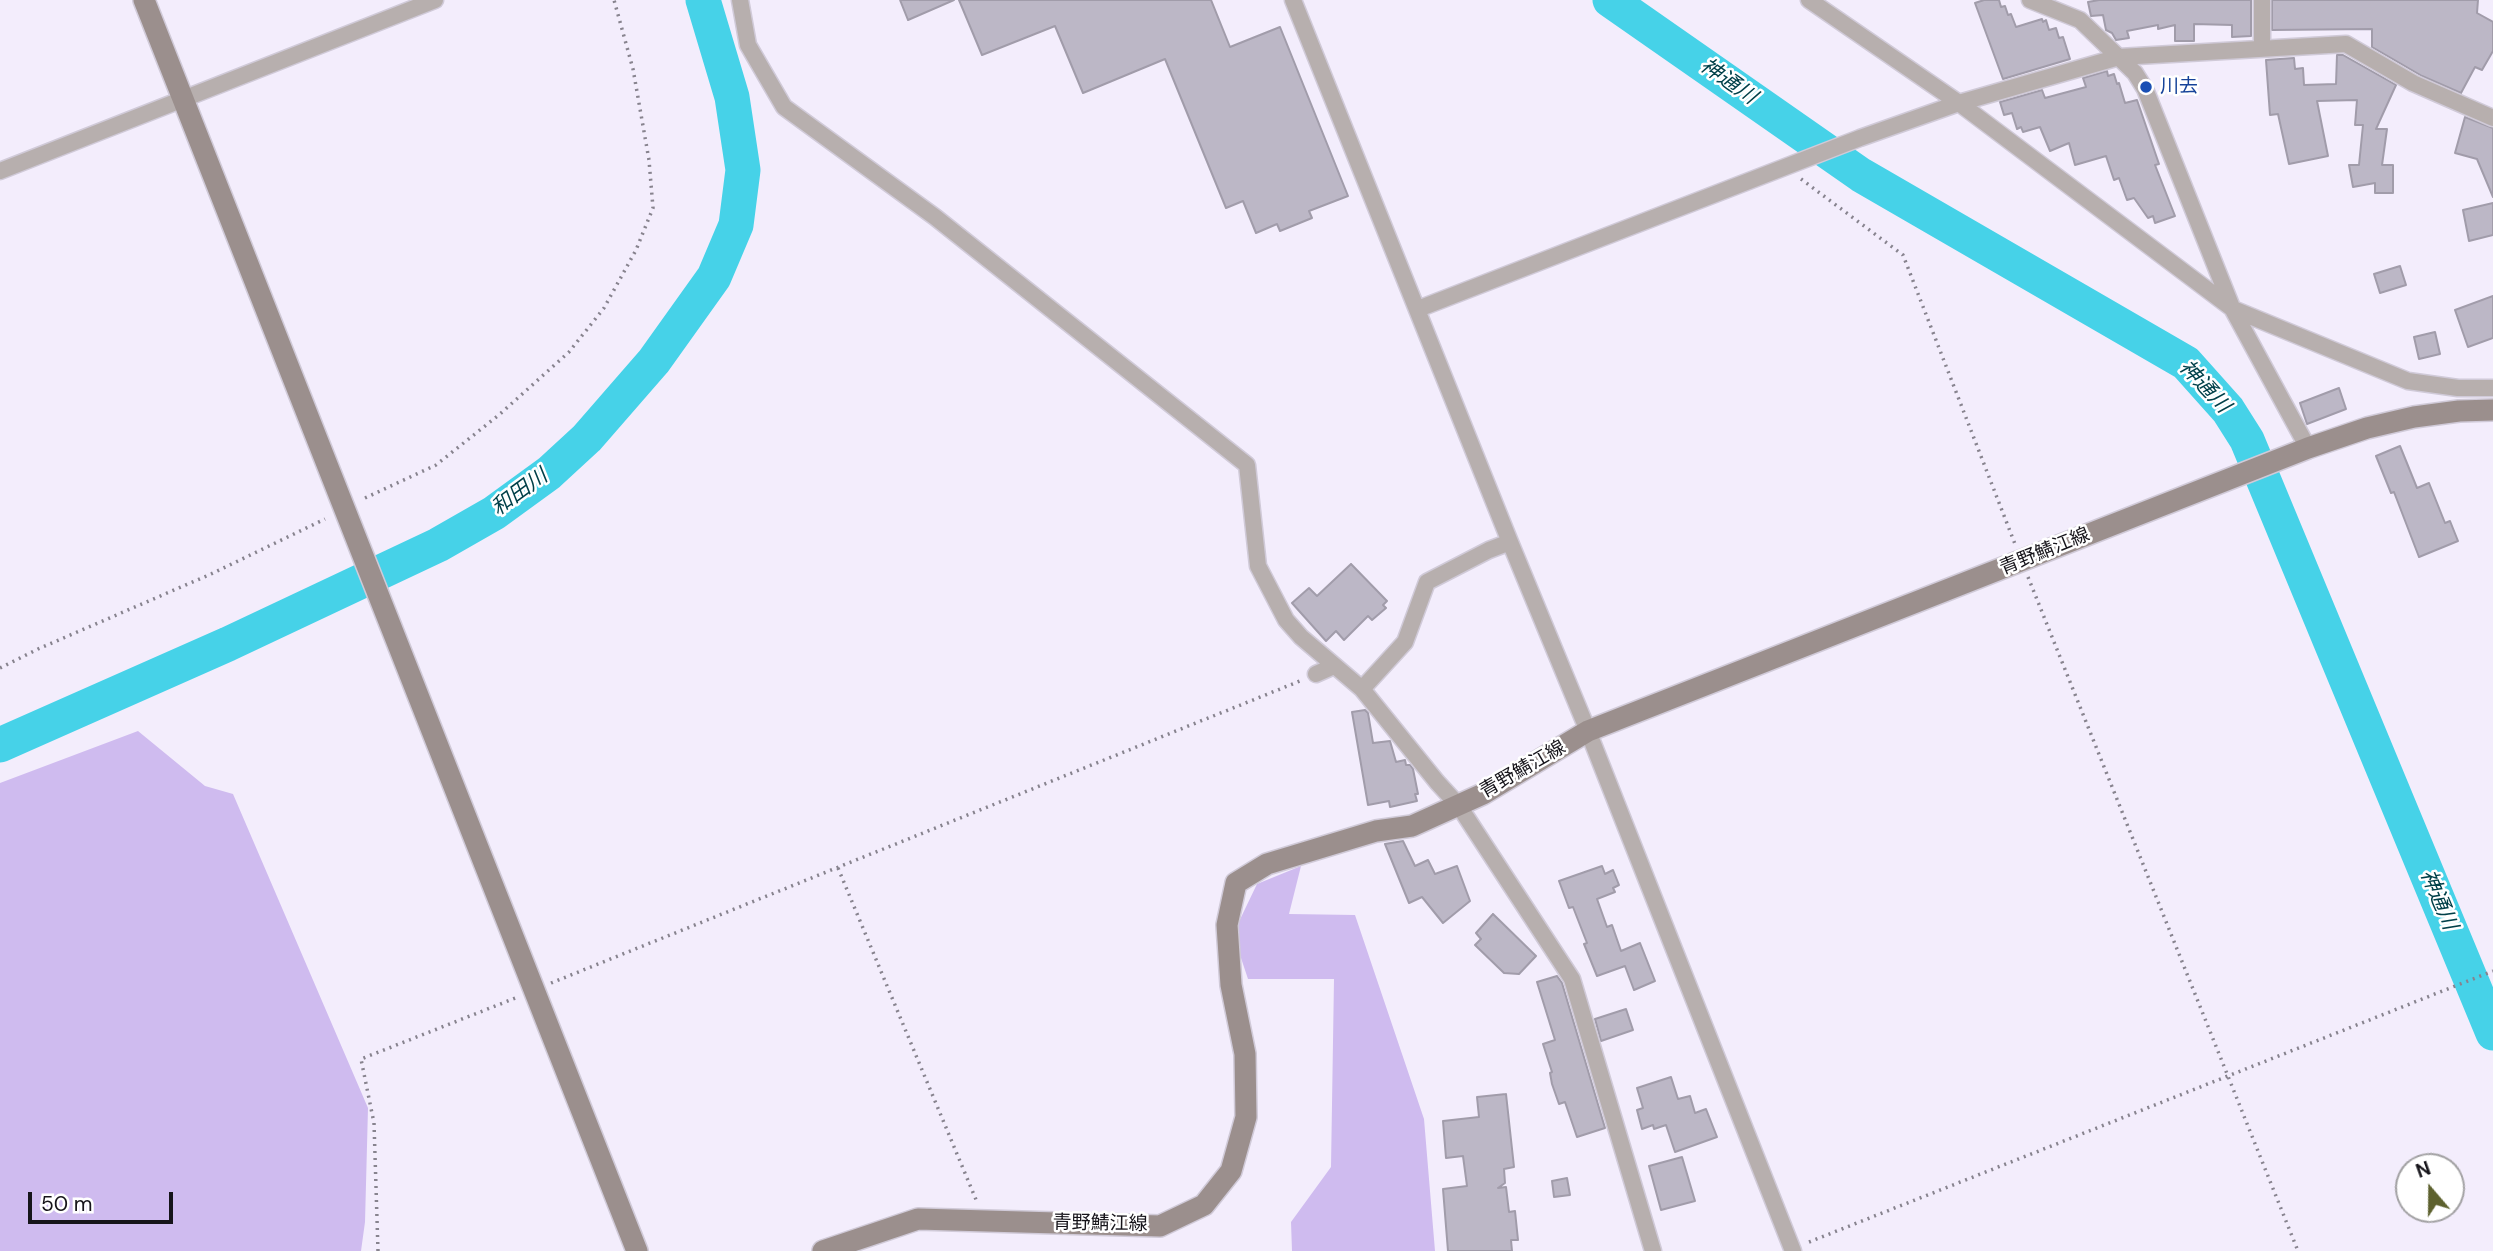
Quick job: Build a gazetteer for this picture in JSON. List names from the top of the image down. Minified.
{"streets":{"main road":["青野鯖江線"]},"water":["神通川","和田川"],"places":["川去"],"scale_bar":"50 m","north":"top"}
